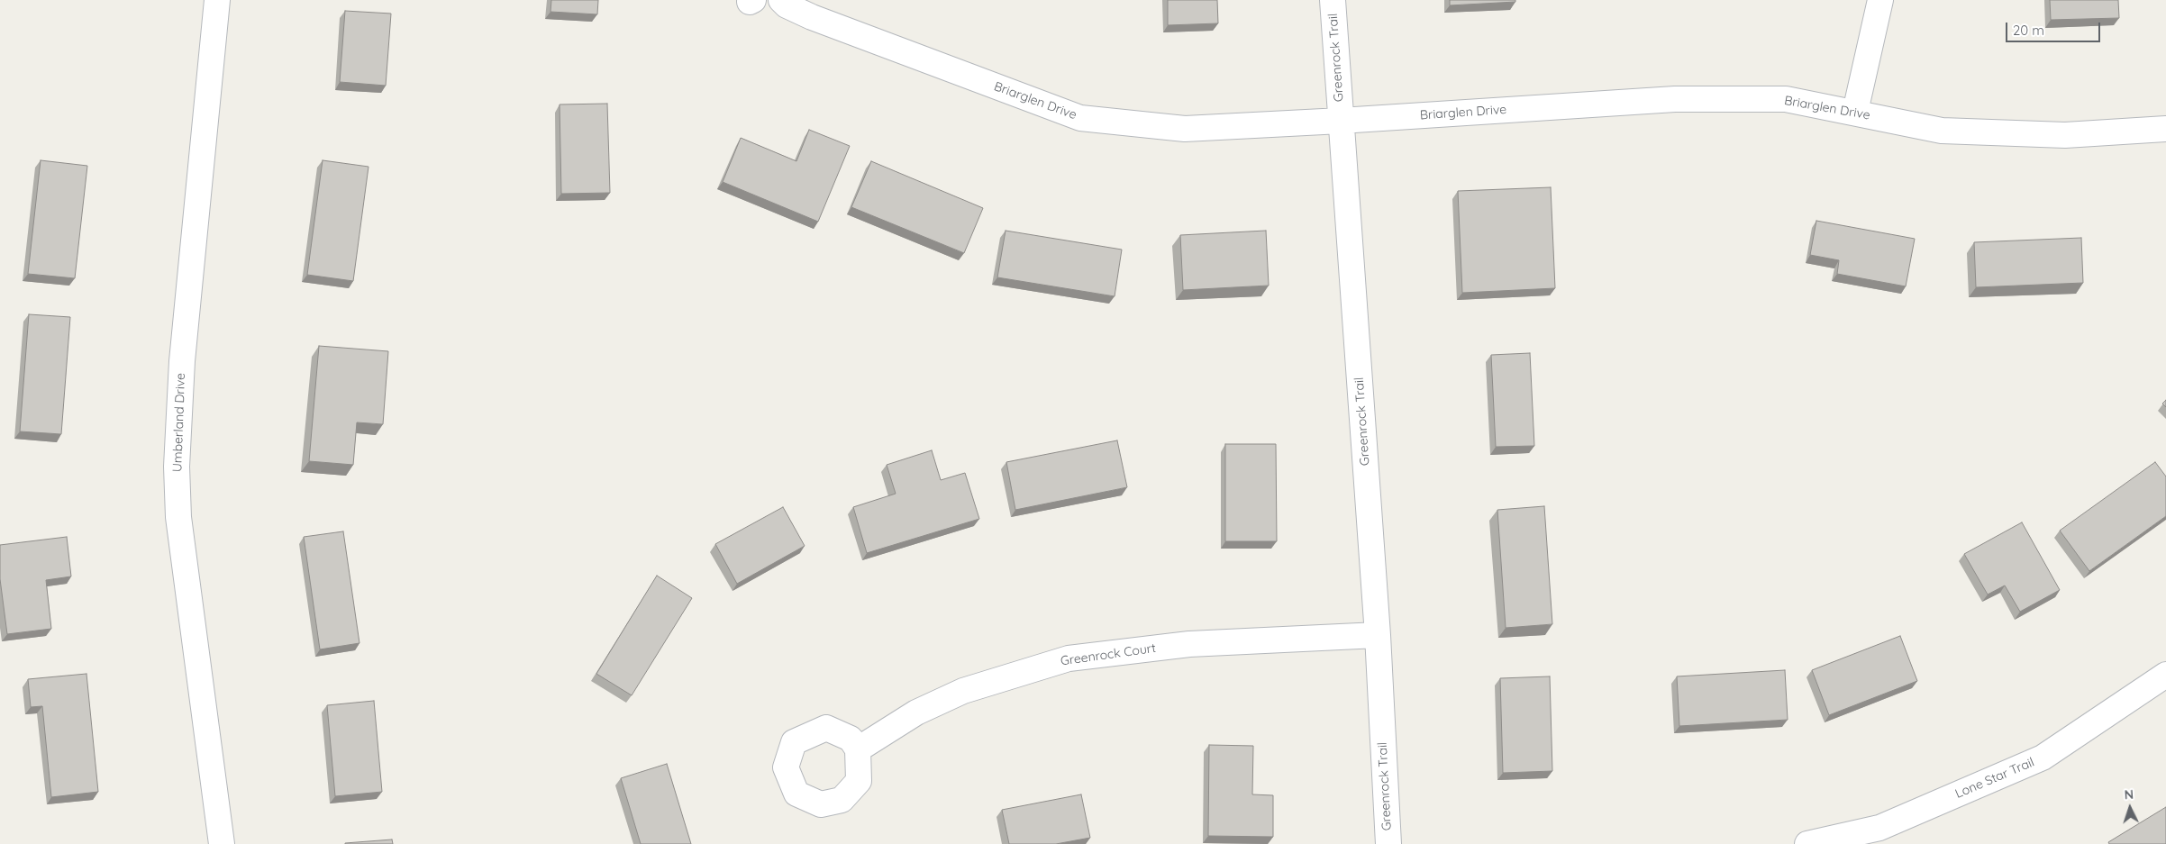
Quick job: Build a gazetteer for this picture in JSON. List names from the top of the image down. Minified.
{"streets":{"street":["Greenrock Trail","Briarglen Drive","Umberland Drive","Greenrock Court","Lone Star Trail"]},"crossings":[["Greenrock Trail","Briarglen Drive"],["Greenrock Trail","Greenrock Court"]],"scale_bar":"20 m","north":"top"}
